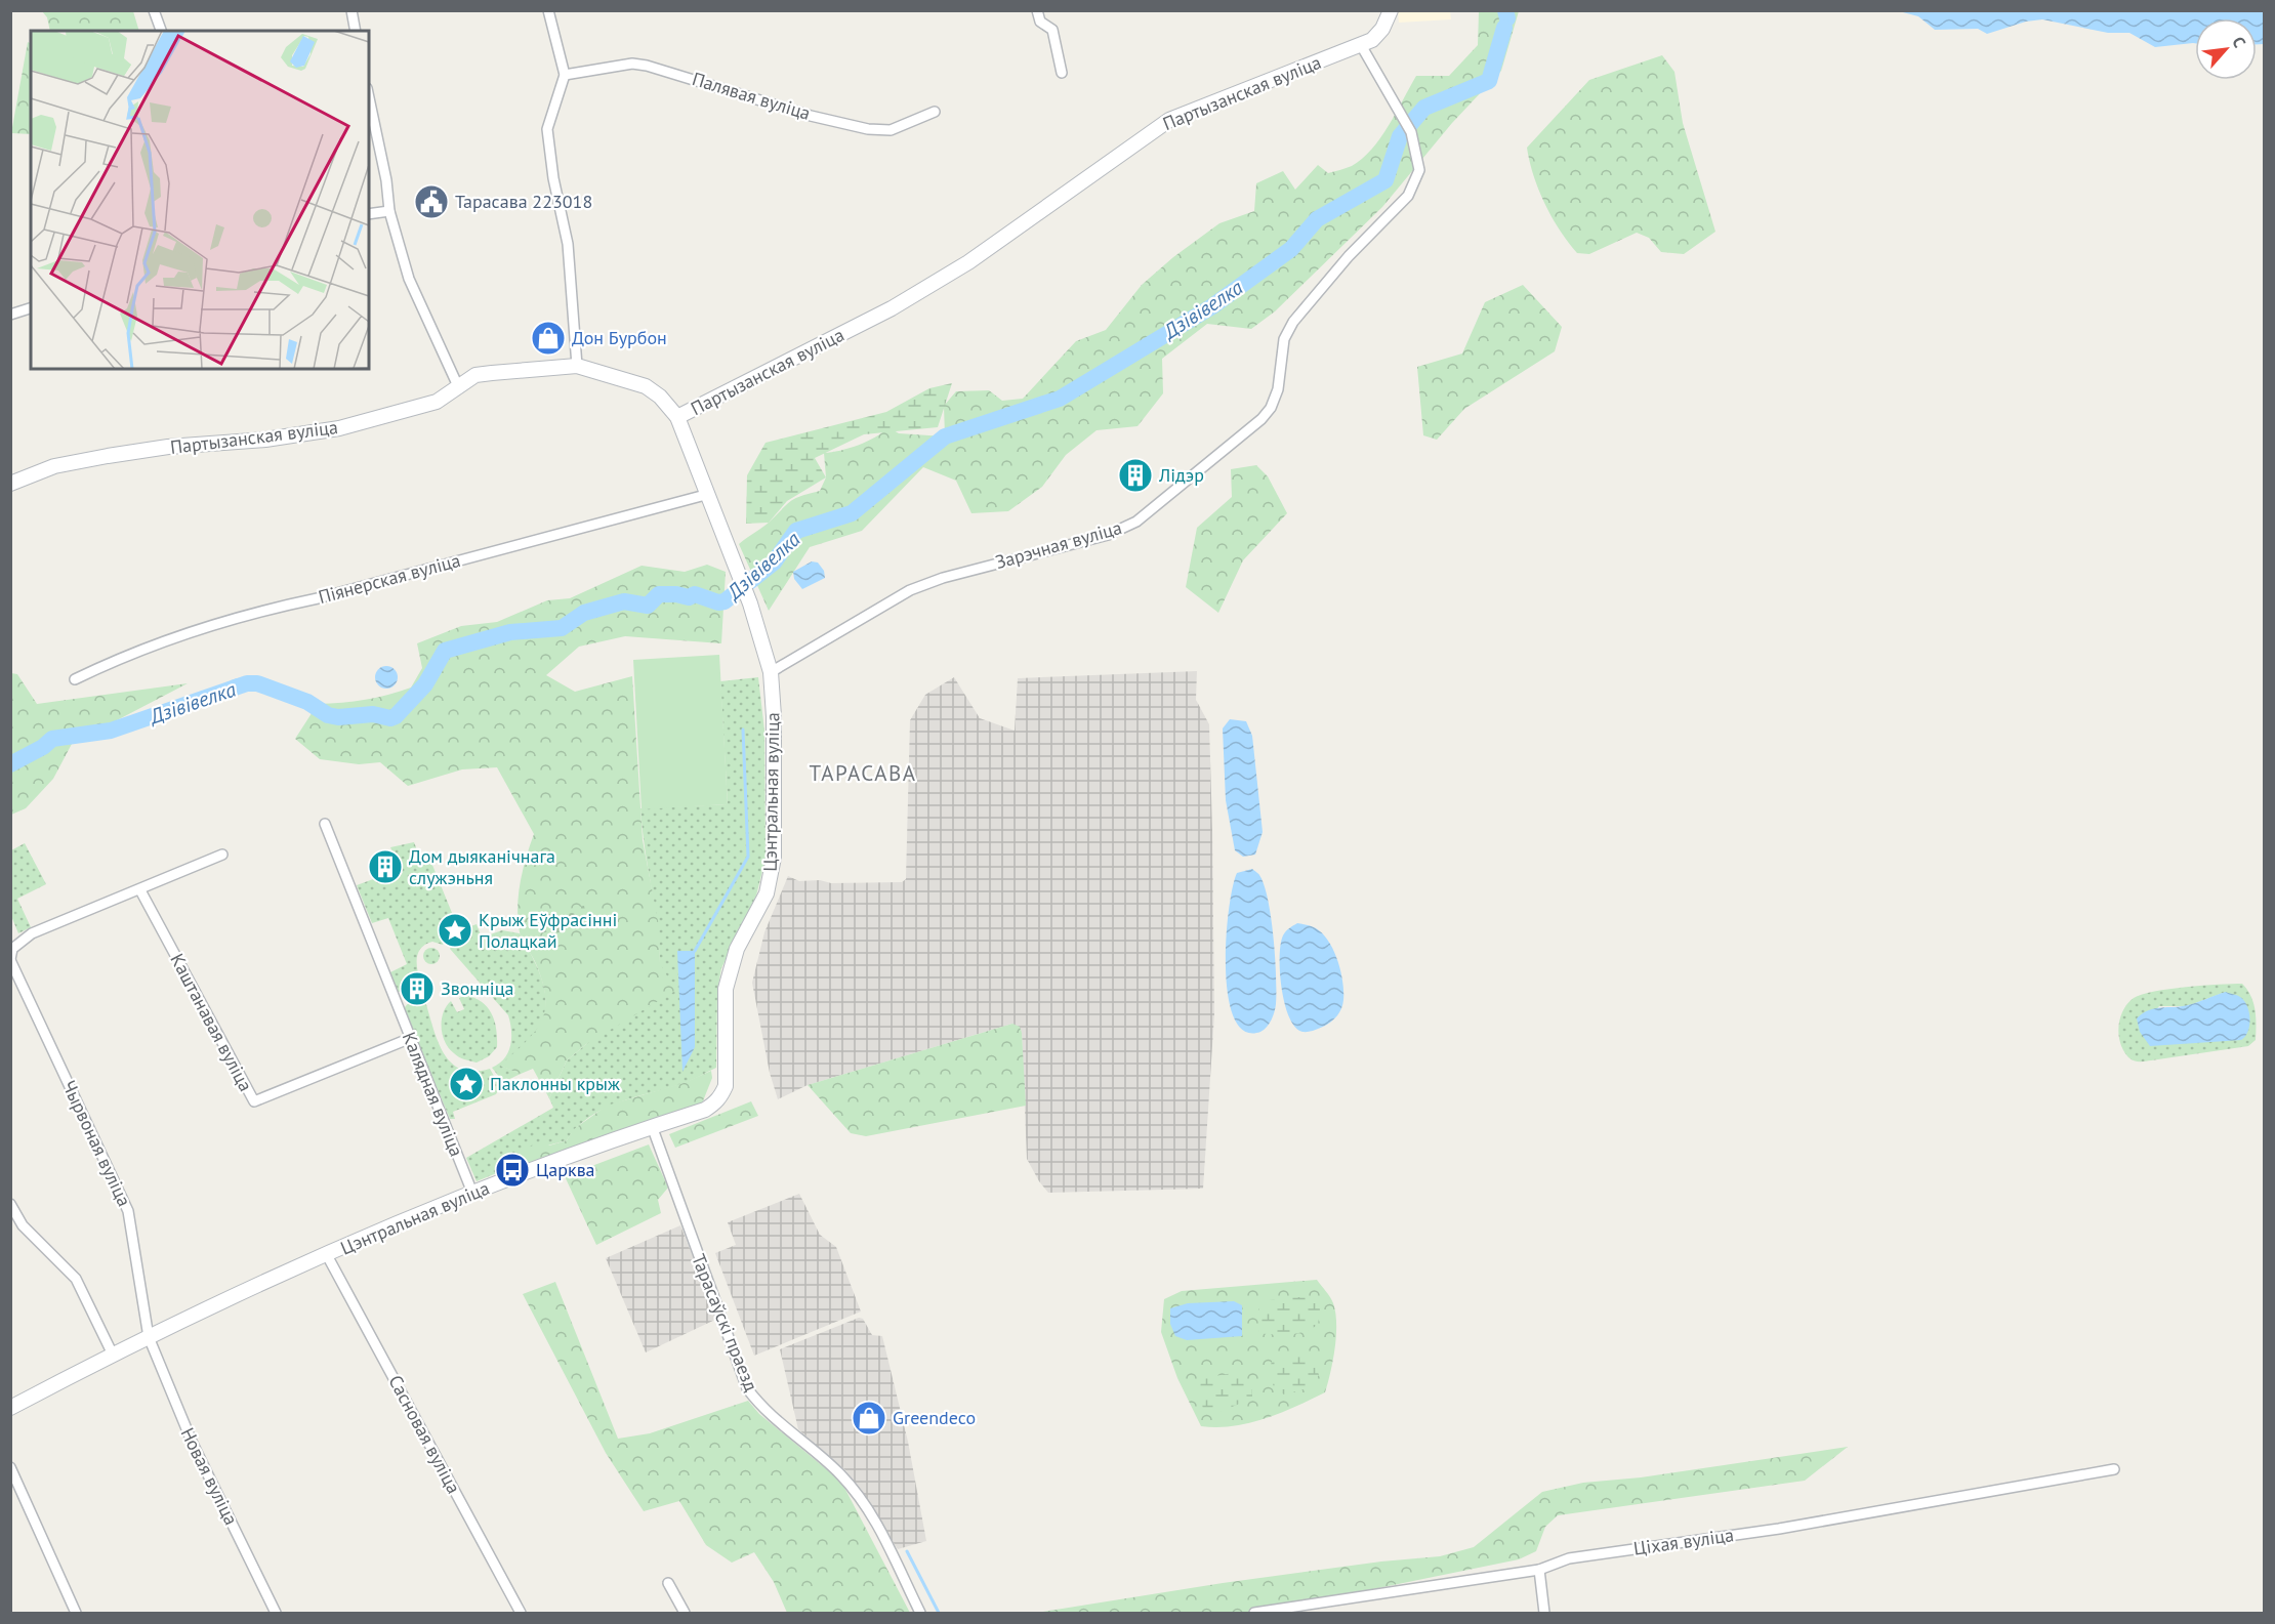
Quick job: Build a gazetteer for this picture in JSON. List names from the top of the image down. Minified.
{"streets":{"street":["Партызанская вуліца","Палявая вуліца","Зарэчная вуліца","Піянерская вуліца","Цэнтральная вуліца","Каштанавая вуліца","Калядная вуліца","Чырвоная вуліца","Тарасаўскі праезд","Сасновая вуліца","Новая вуліца","Ціхая вуліца"]},"crossings":[["Партызанская вуліца","Зарэчная вуліца"],["Партызанская вуліца","Цэнтральная вуліца"],["Зарэчная вуліца","Цэнтральная вуліца"],["Піянерская вуліца","Цэнтральная вуліца"],["Цэнтральная вуліца","Калядная вуліца"],["Цэнтральная вуліца","Чырвоная вуліца"],["Цэнтральная вуліца","Тарасаўскі праезд"],["Цэнтральная вуліца","Сасновая вуліца"],["Цэнтральная вуліца","Новая вуліца"],["Каштанавая вуліца","Калядная вуліца"],["Каштанавая вуліца","Чырвоная вуліца"],["Чырвоная вуліца","Новая вуліца"]],"districts":["ТАРАСАВА"],"water":["Дзівівелка"],"places":{"public building":["Тарасава 223018"],"shop":["Дон Бурбон","Greendeco"],"building":["Лідэр","Дом дыяканічнага служэньня","Звонніца"],"place":["Крыж Еўфрасінні Полацкай","Паклонны крыж"],"bus stop":["Царква"]},"north":"top right"}
